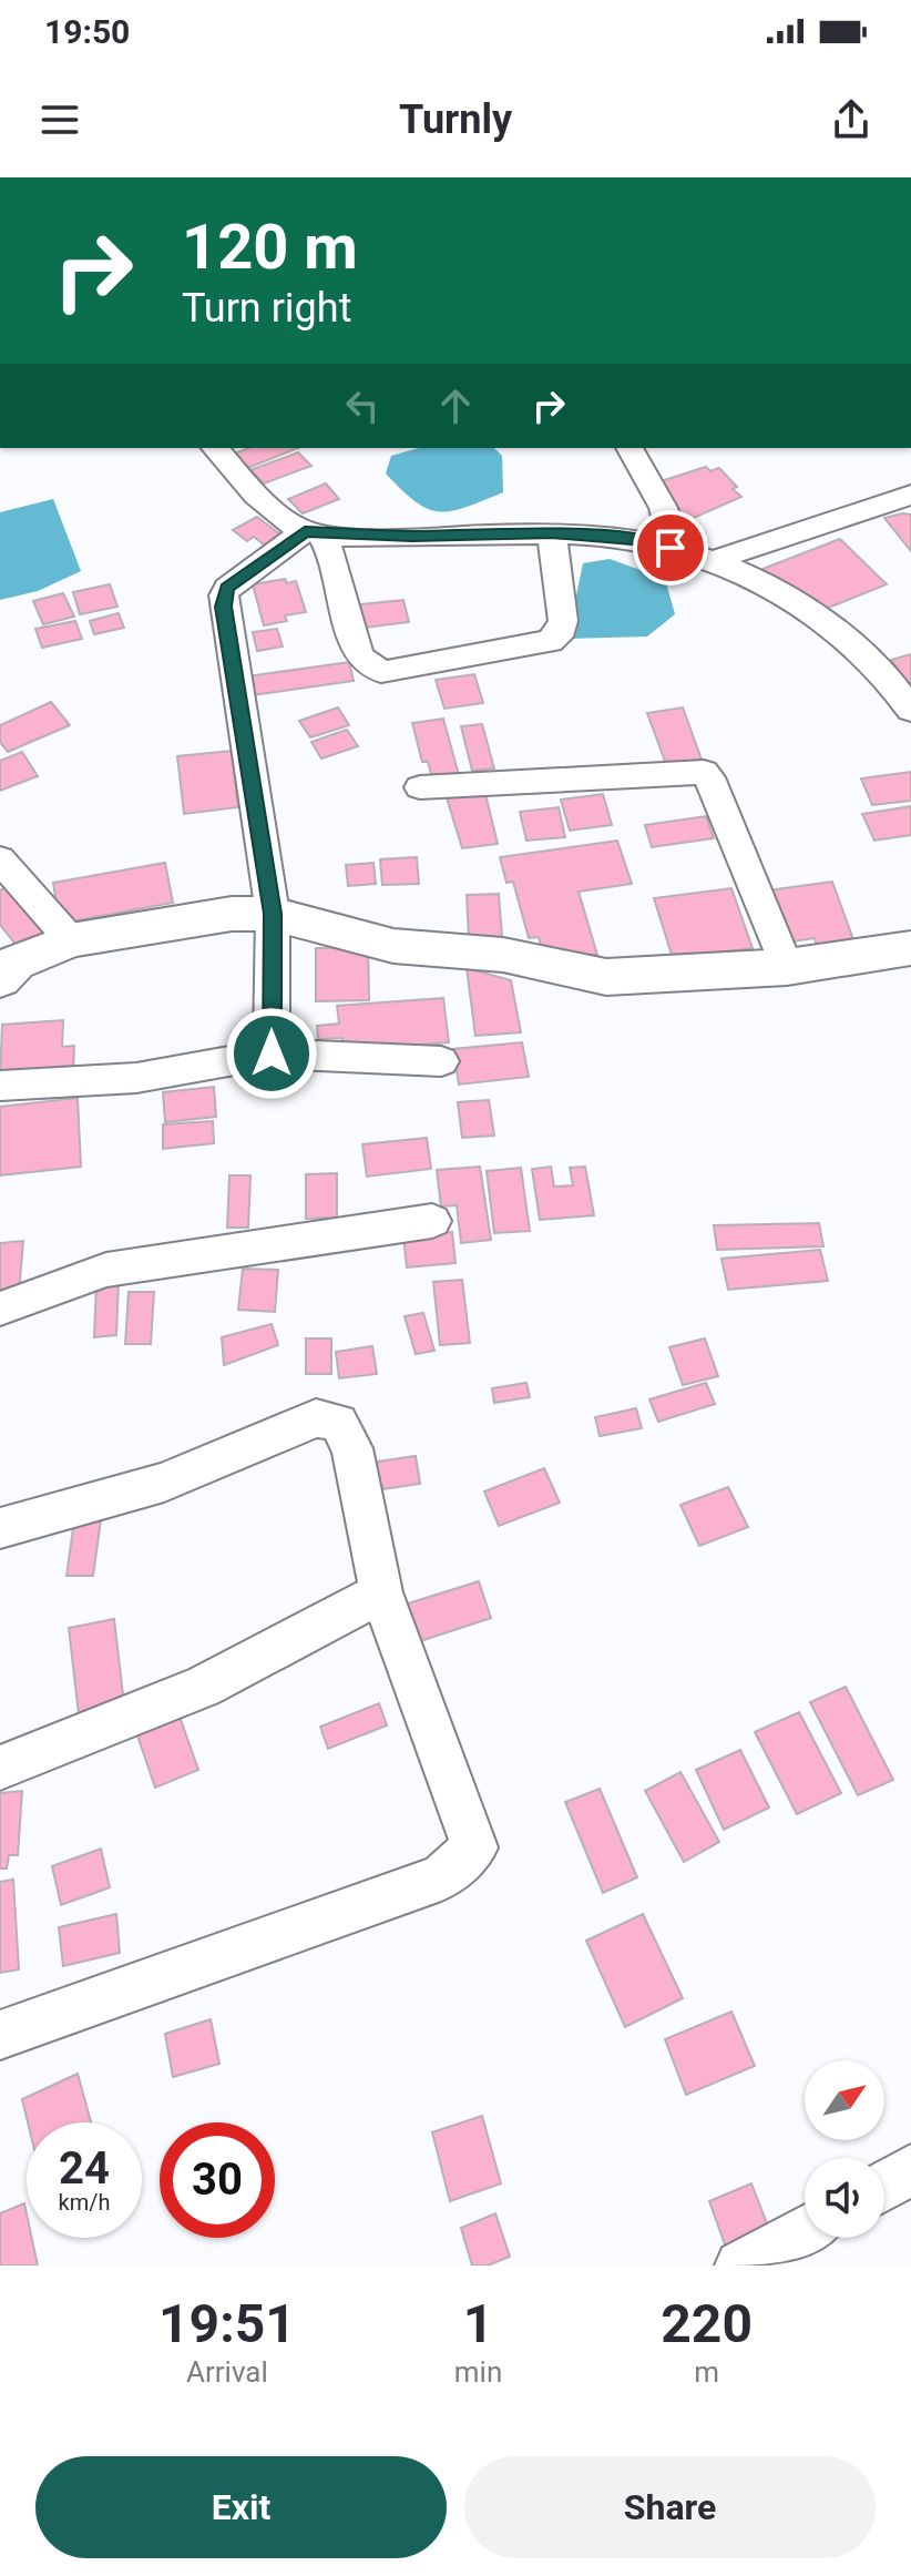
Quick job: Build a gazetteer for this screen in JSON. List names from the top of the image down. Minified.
{"north":"top right","page":{"status":"19:50","header":"Turnly","turn":["120 m","Turn right"],"speed":"24 km/h","limit":"30","eta":["19:51","Arrival","1","min","220","m"],"buttons":["Exit","Share"]}}
